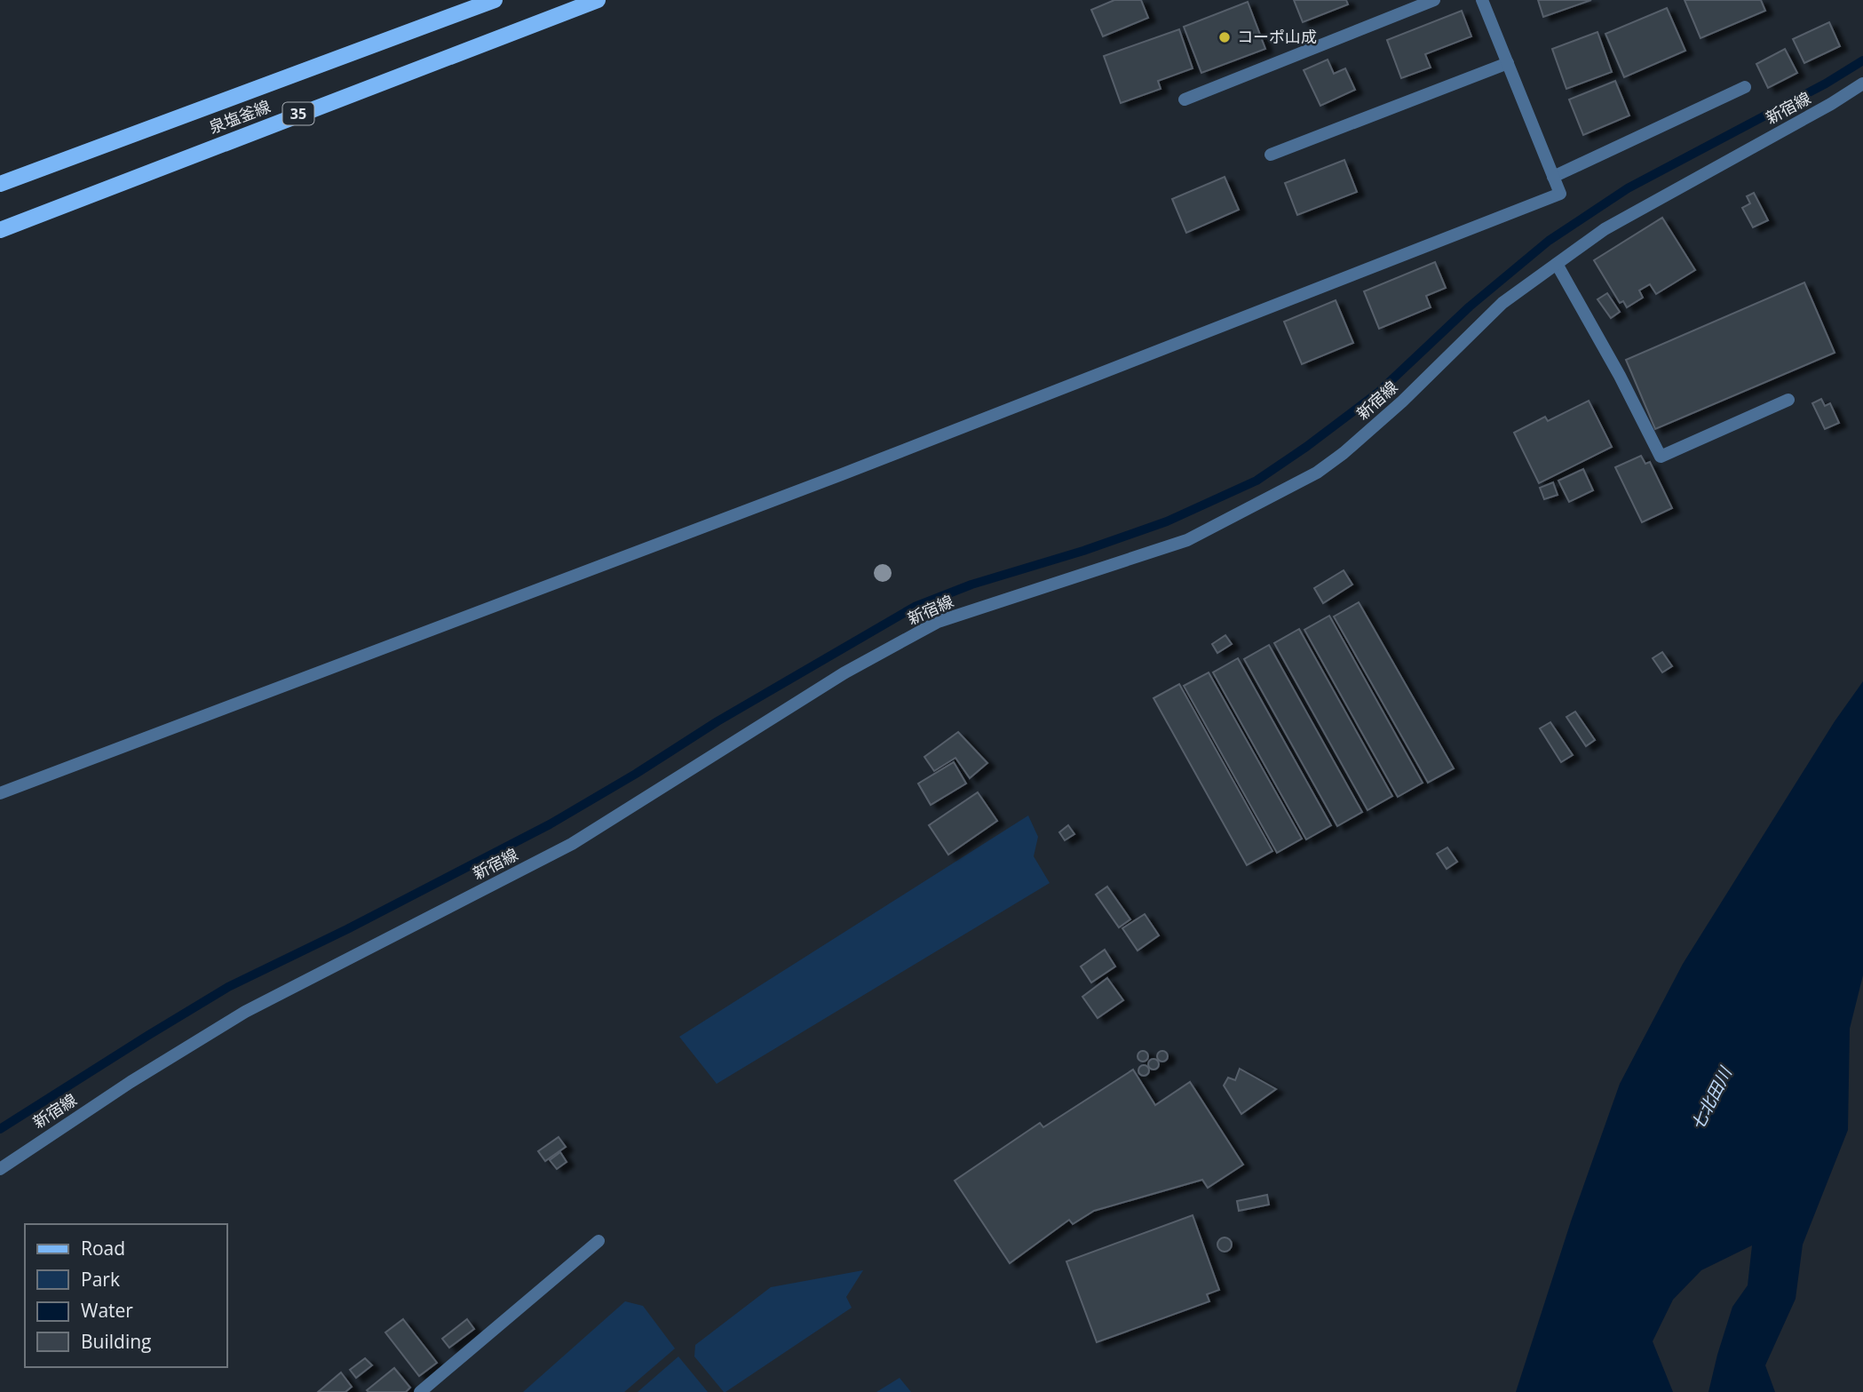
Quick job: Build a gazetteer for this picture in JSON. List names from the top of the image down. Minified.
{"streets":{"main road":["35","泉塩釜線"],"street":["新宿線"]},"water":["七北田川"],"places":["コーポ山成"],"legend":["Road","Park","Water","Building"]}
